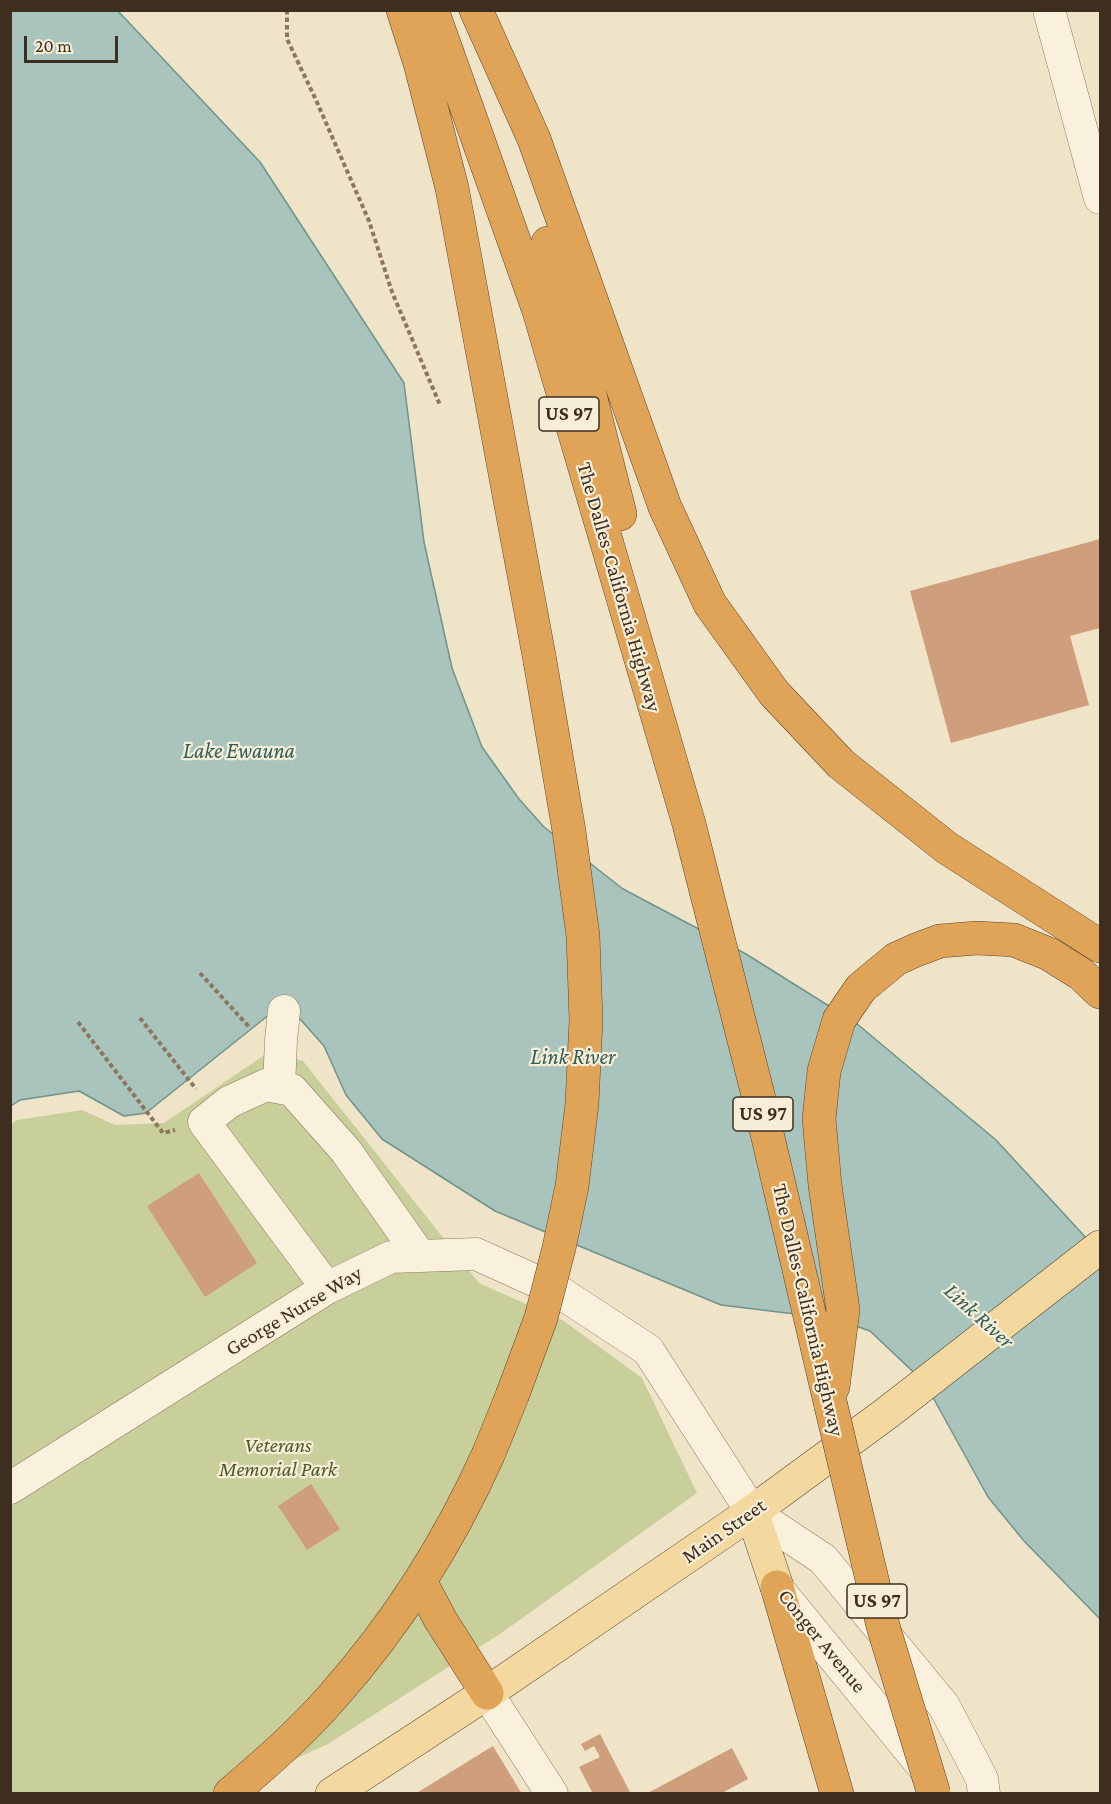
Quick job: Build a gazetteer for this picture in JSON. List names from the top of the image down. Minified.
{"streets":{"highway":["US 97","The Dalles-California Highway"],"main road":["Main Street","Conger Avenue"],"street":["George Nurse Way"]},"crossings":[["George Nurse Way","Main Street"],["George Nurse Way","Conger Avenue"],["Main Street","Conger Avenue"]],"water":["Lake Ewauna","Link River"],"parks":["Veterans Memorial Park"],"scale_bar":"20 m"}
